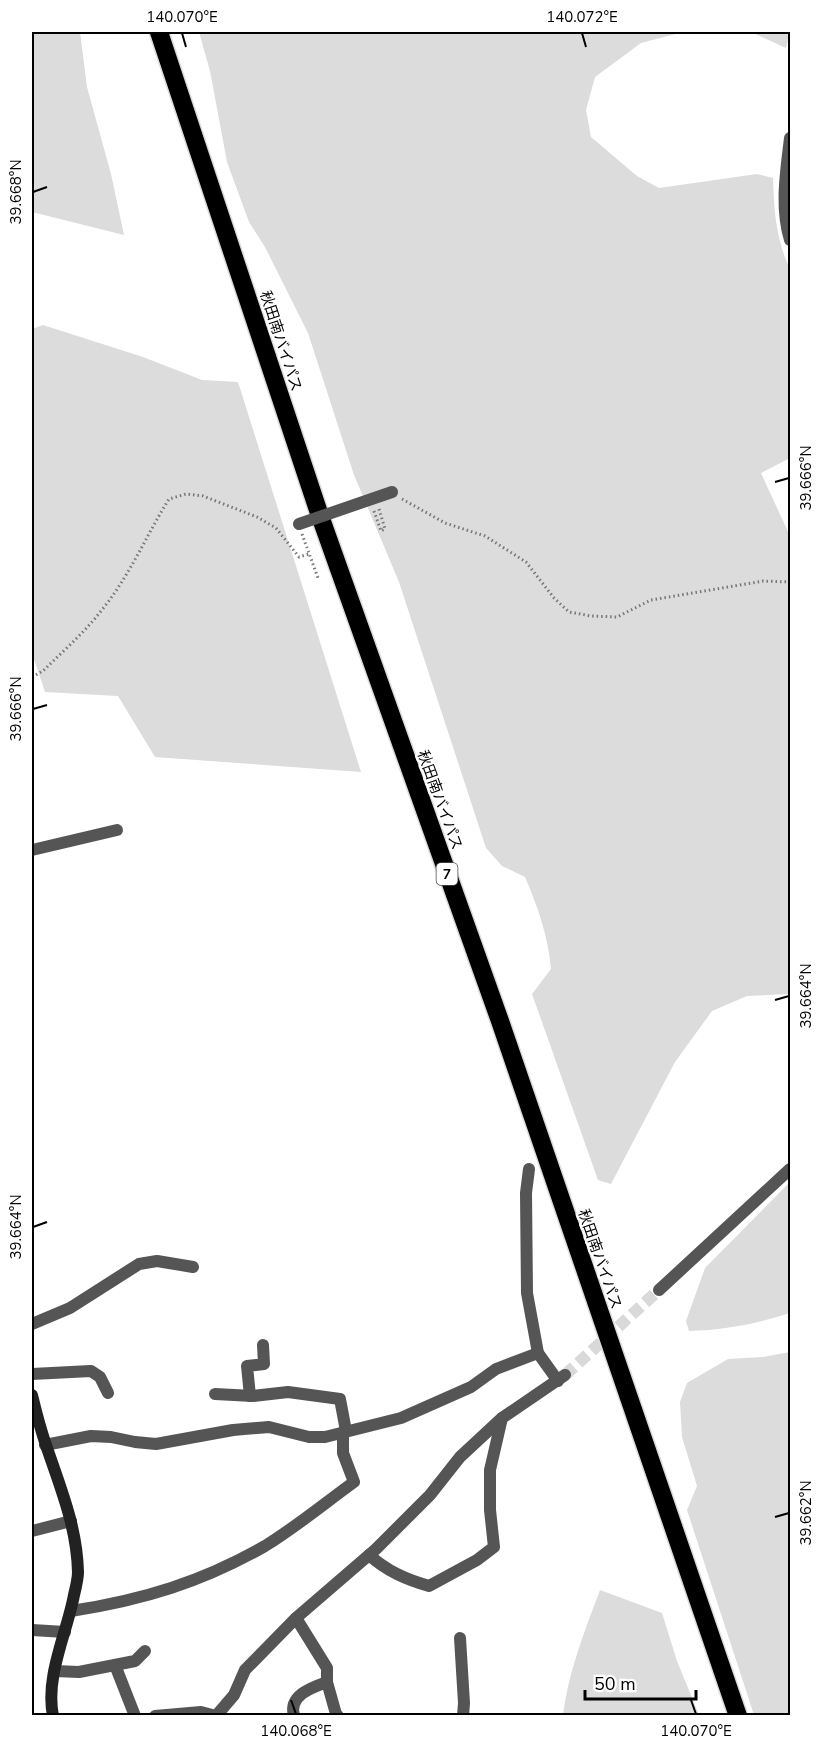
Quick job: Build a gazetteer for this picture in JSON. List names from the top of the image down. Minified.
{"streets":{"highway":["秋田南バイパス","7"]},"scale_bar":"50 m","coordinates":["140.070°E","140.072°E","39.668°N","39.666°N","39.664°N","39.662°N","140.068°E"]}
